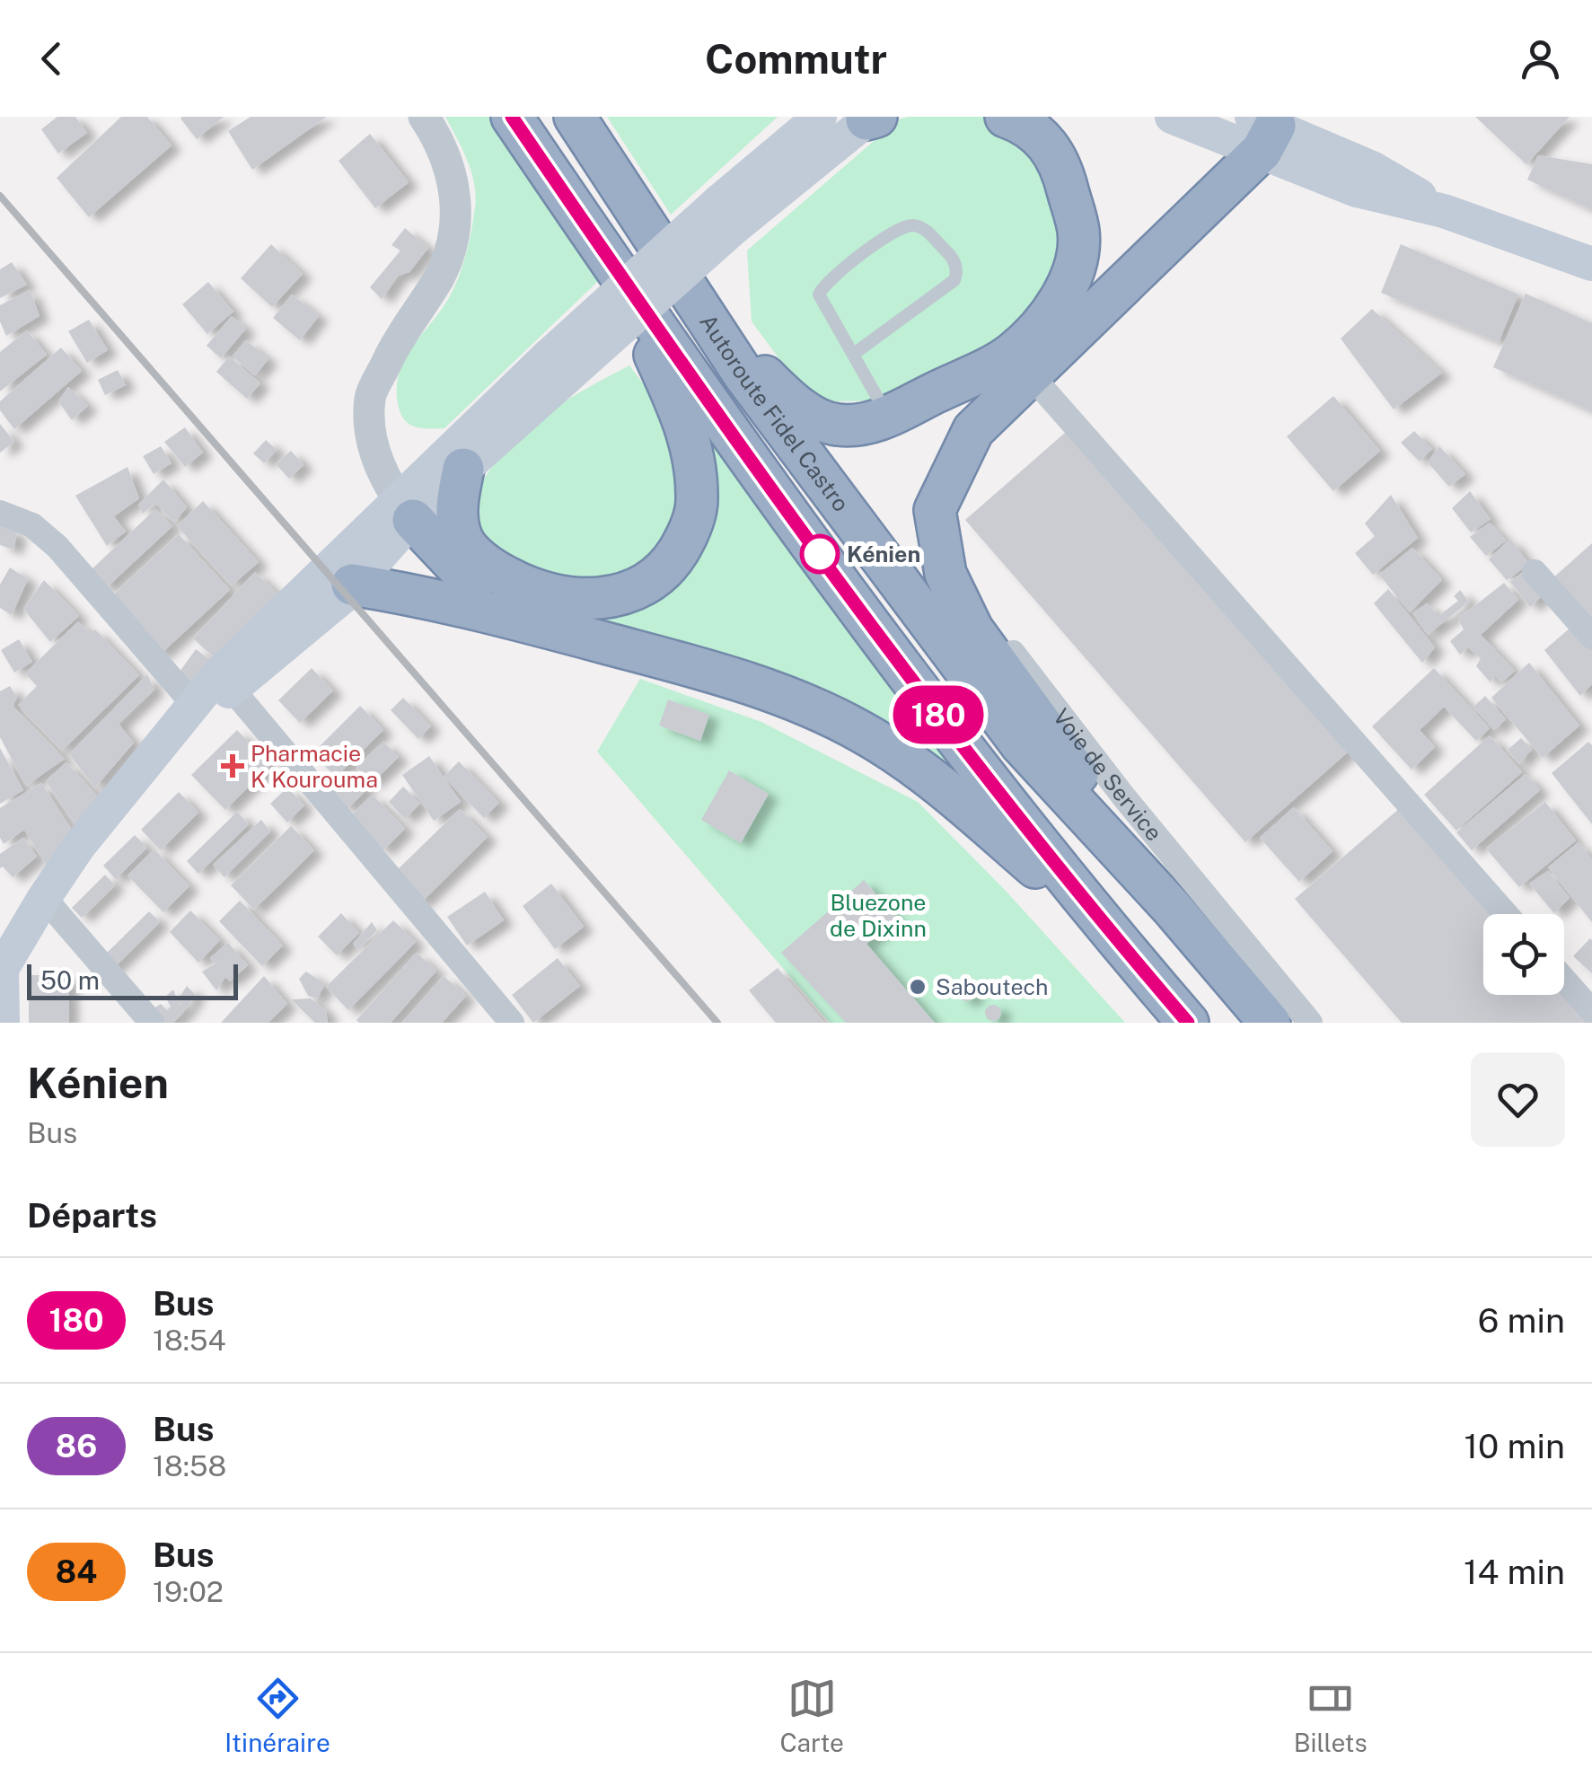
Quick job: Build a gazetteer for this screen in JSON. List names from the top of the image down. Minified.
{"streets":{"highway":["Autoroute Fidel Castro"],"street":["Voie de Service"]},"parks":["Bluezone de Dixinn"],"places":{"other":["Kénien","Saboutech"],"health":["Pharmacie K Kourouma"]},"lines":["bus line 180"],"scale_bar":"50 m","page":{"header":"Commutr","on_map":"180","scale":"50 m","heading":[["Kénien","Bus"],"Départs"],"list":[{"mark":"180","name":"Bus","note":"18:54","value":"6 min"},{"mark":"86","name":"Bus","note":"18:58","value":"10 min"},{"mark":"84","name":"Bus","note":"19:02","value":"14 min"}],"tabs":["Itinéraire","Carte","Billets"]}}
